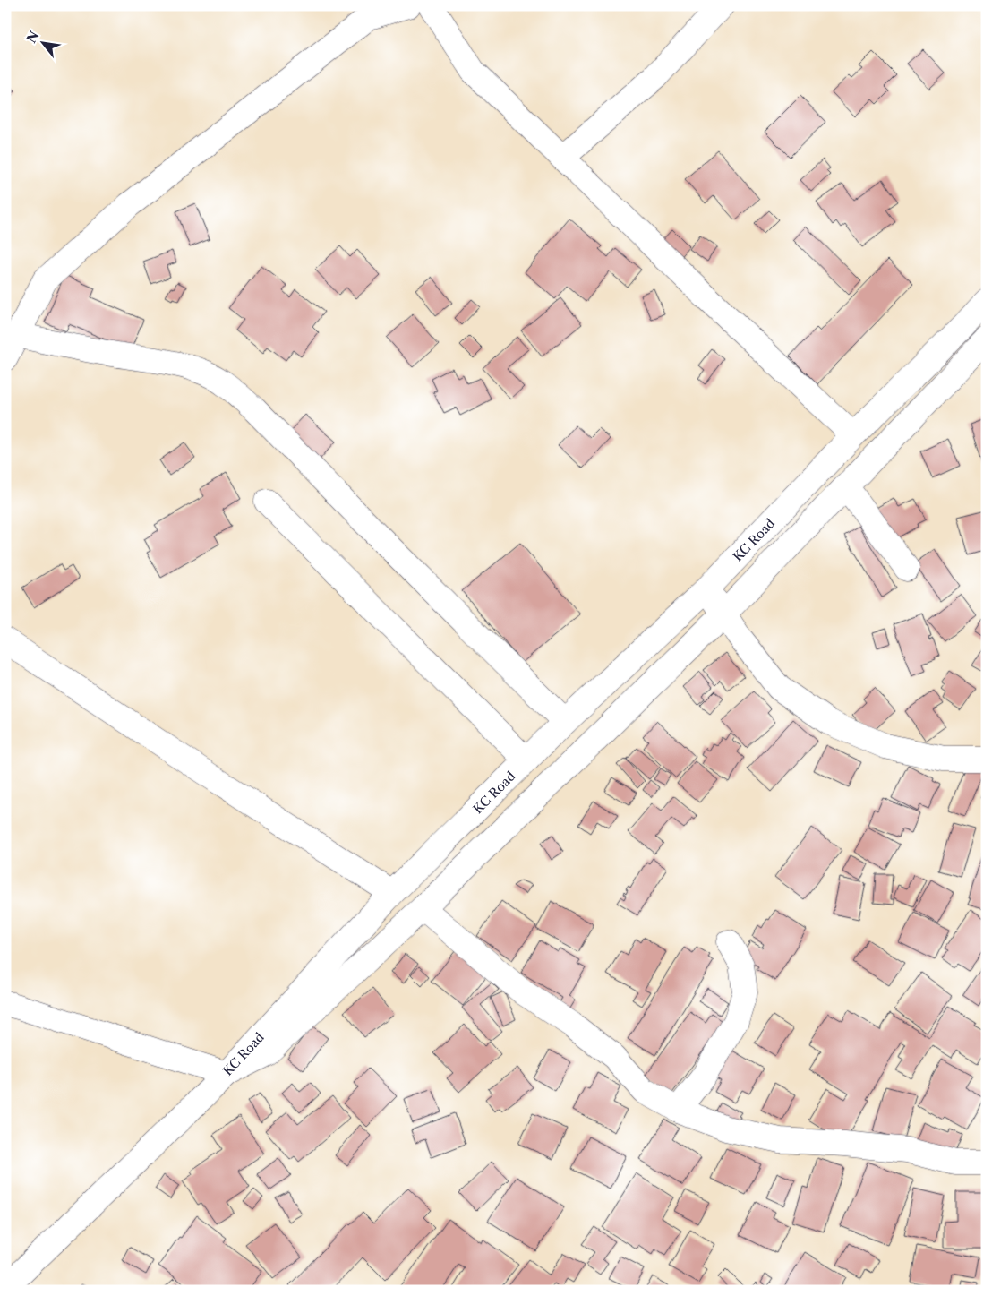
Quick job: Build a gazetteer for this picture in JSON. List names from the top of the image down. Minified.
{"streets":{"street":["KC Road"]},"north":"top left"}
